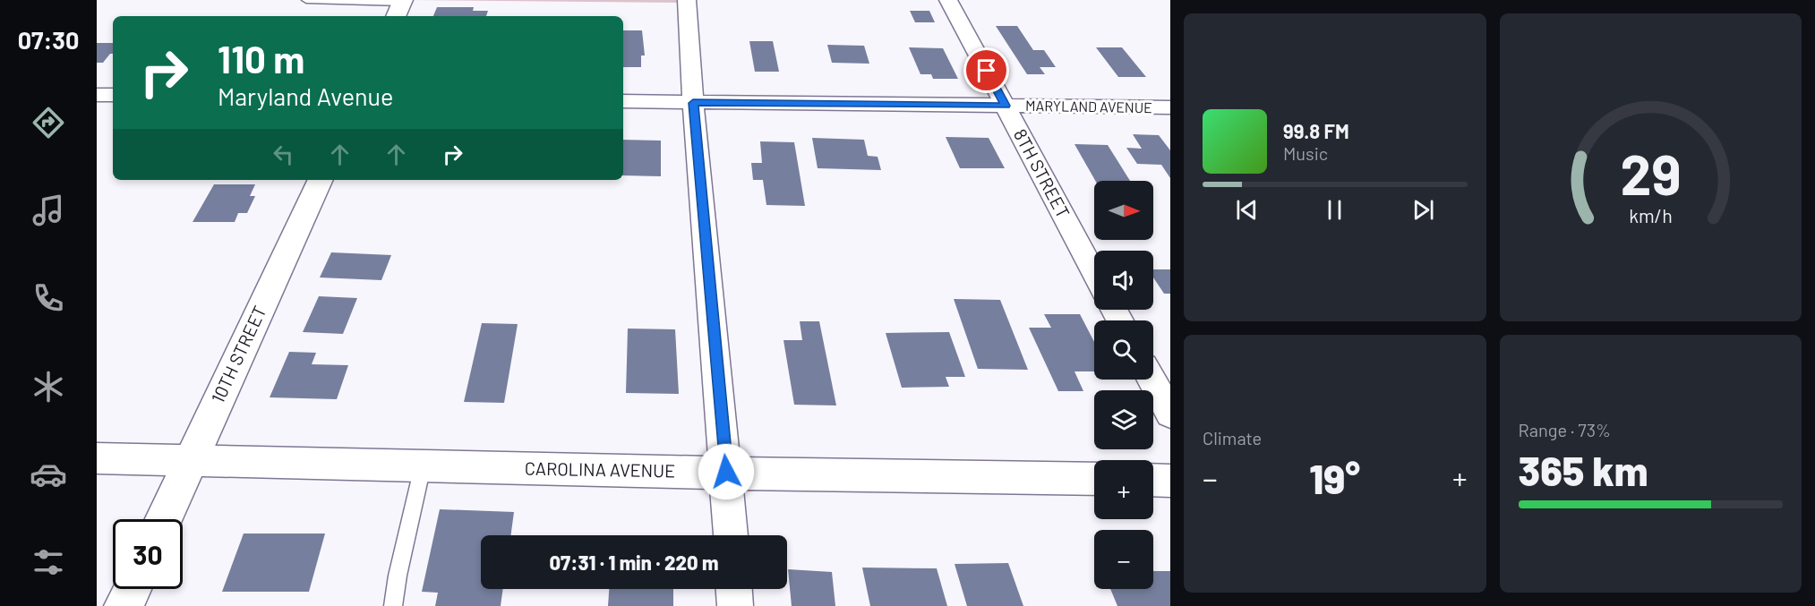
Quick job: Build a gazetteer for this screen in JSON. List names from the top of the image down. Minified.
{"streets":{"street":["MARYLAND AVENUE","8TH STREET","10TH STREET","CAROLINA AVENUE"]},"crossings":[["MARYLAND AVENUE","8TH STREET"],["10TH STREET","CAROLINA AVENUE"]],"north":"right","page":{"tabs":"07:30","turn":["110 m","Maryland Avenue"],"song":["99.8 FM","Music"],"map_buttons":["+","−"],"tile":["Climate",["Range · 73%","365 km"]],"heat":["−","19°","+"],"limit":"30","trip":"07:31 · 1 min · 220 m","gauge":["29","km/h"]}}
